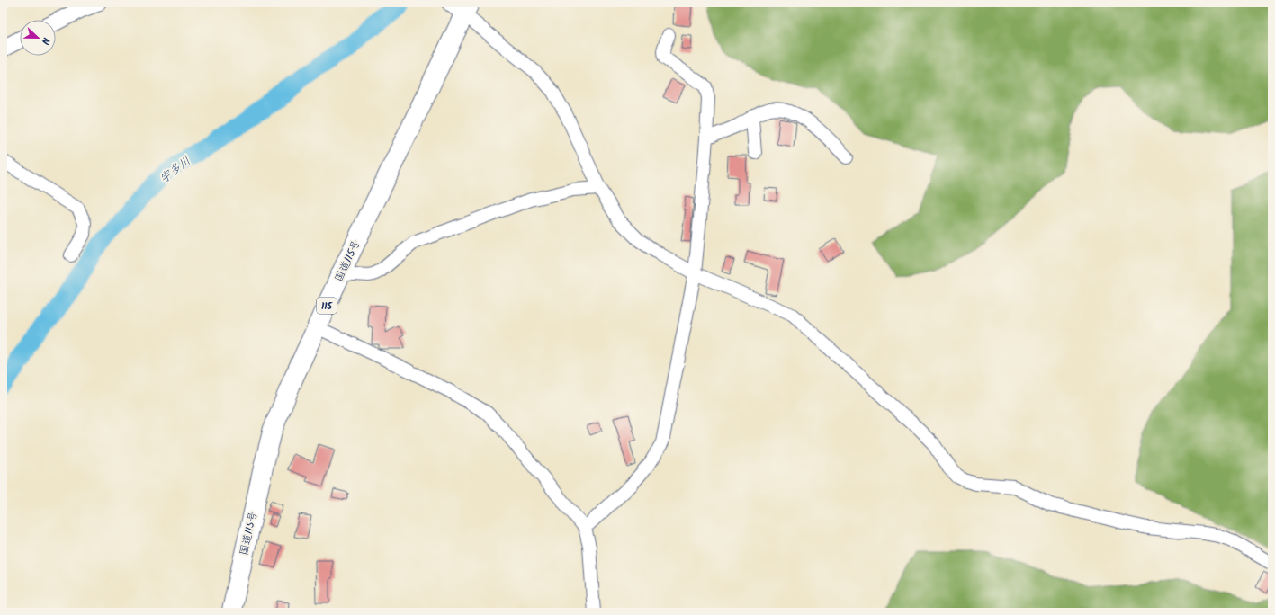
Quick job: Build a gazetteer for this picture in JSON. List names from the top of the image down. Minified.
{"streets":{"highway":["国道115号","115"]},"water":["宇多川"],"north":"right"}
